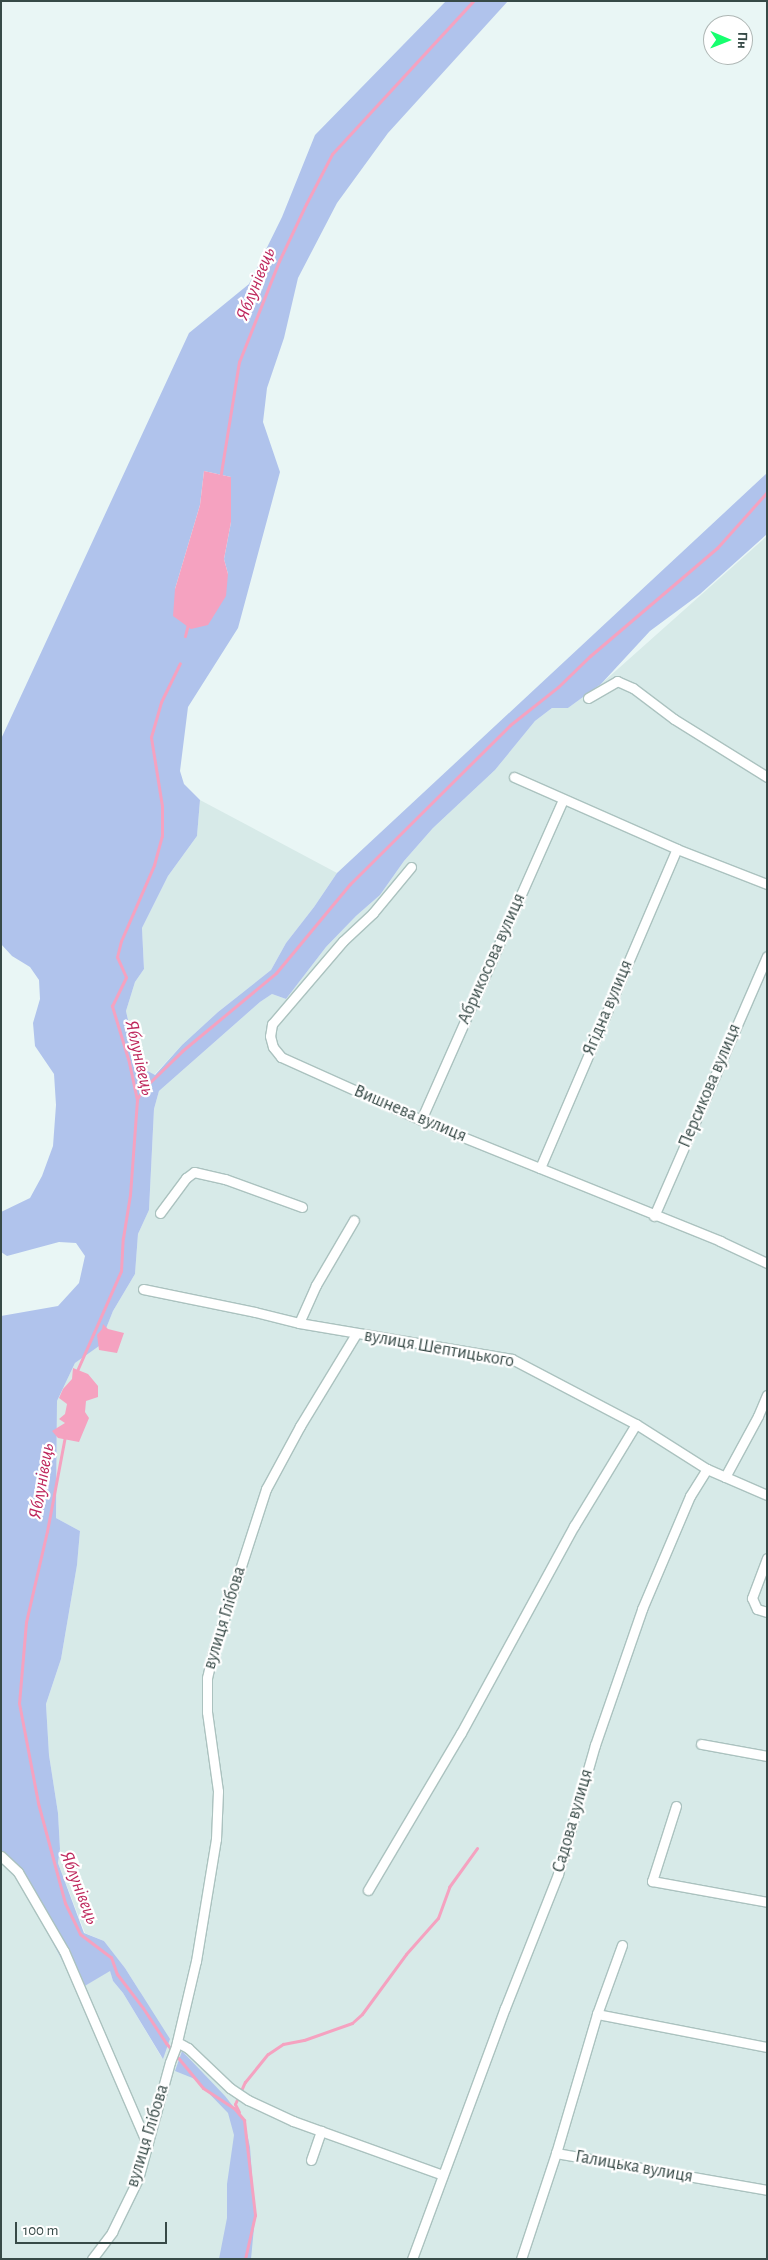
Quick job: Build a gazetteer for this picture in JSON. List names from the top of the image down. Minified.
{"streets":{"street":["Абрикосова вулиця","Ягідна вулиця","Персикова вулиця","Вишнева вулиця","вулиця Шептицького","вулиця Глібова","Садова вулиця","Галицька вулиця"]},"crossings":[["Абрикосова вулиця","Вишнева вулиця"],["Ягідна вулиця","Вишнева вулиця"],["Персикова вулиця","Вишнева вулиця"],["вулиця Шептицького","вулиця Глібова"],["вулиця Шептицького","Садова вулиця"]],"water":["Яблунівець"],"scale_bar":"100 m","north":"right"}
